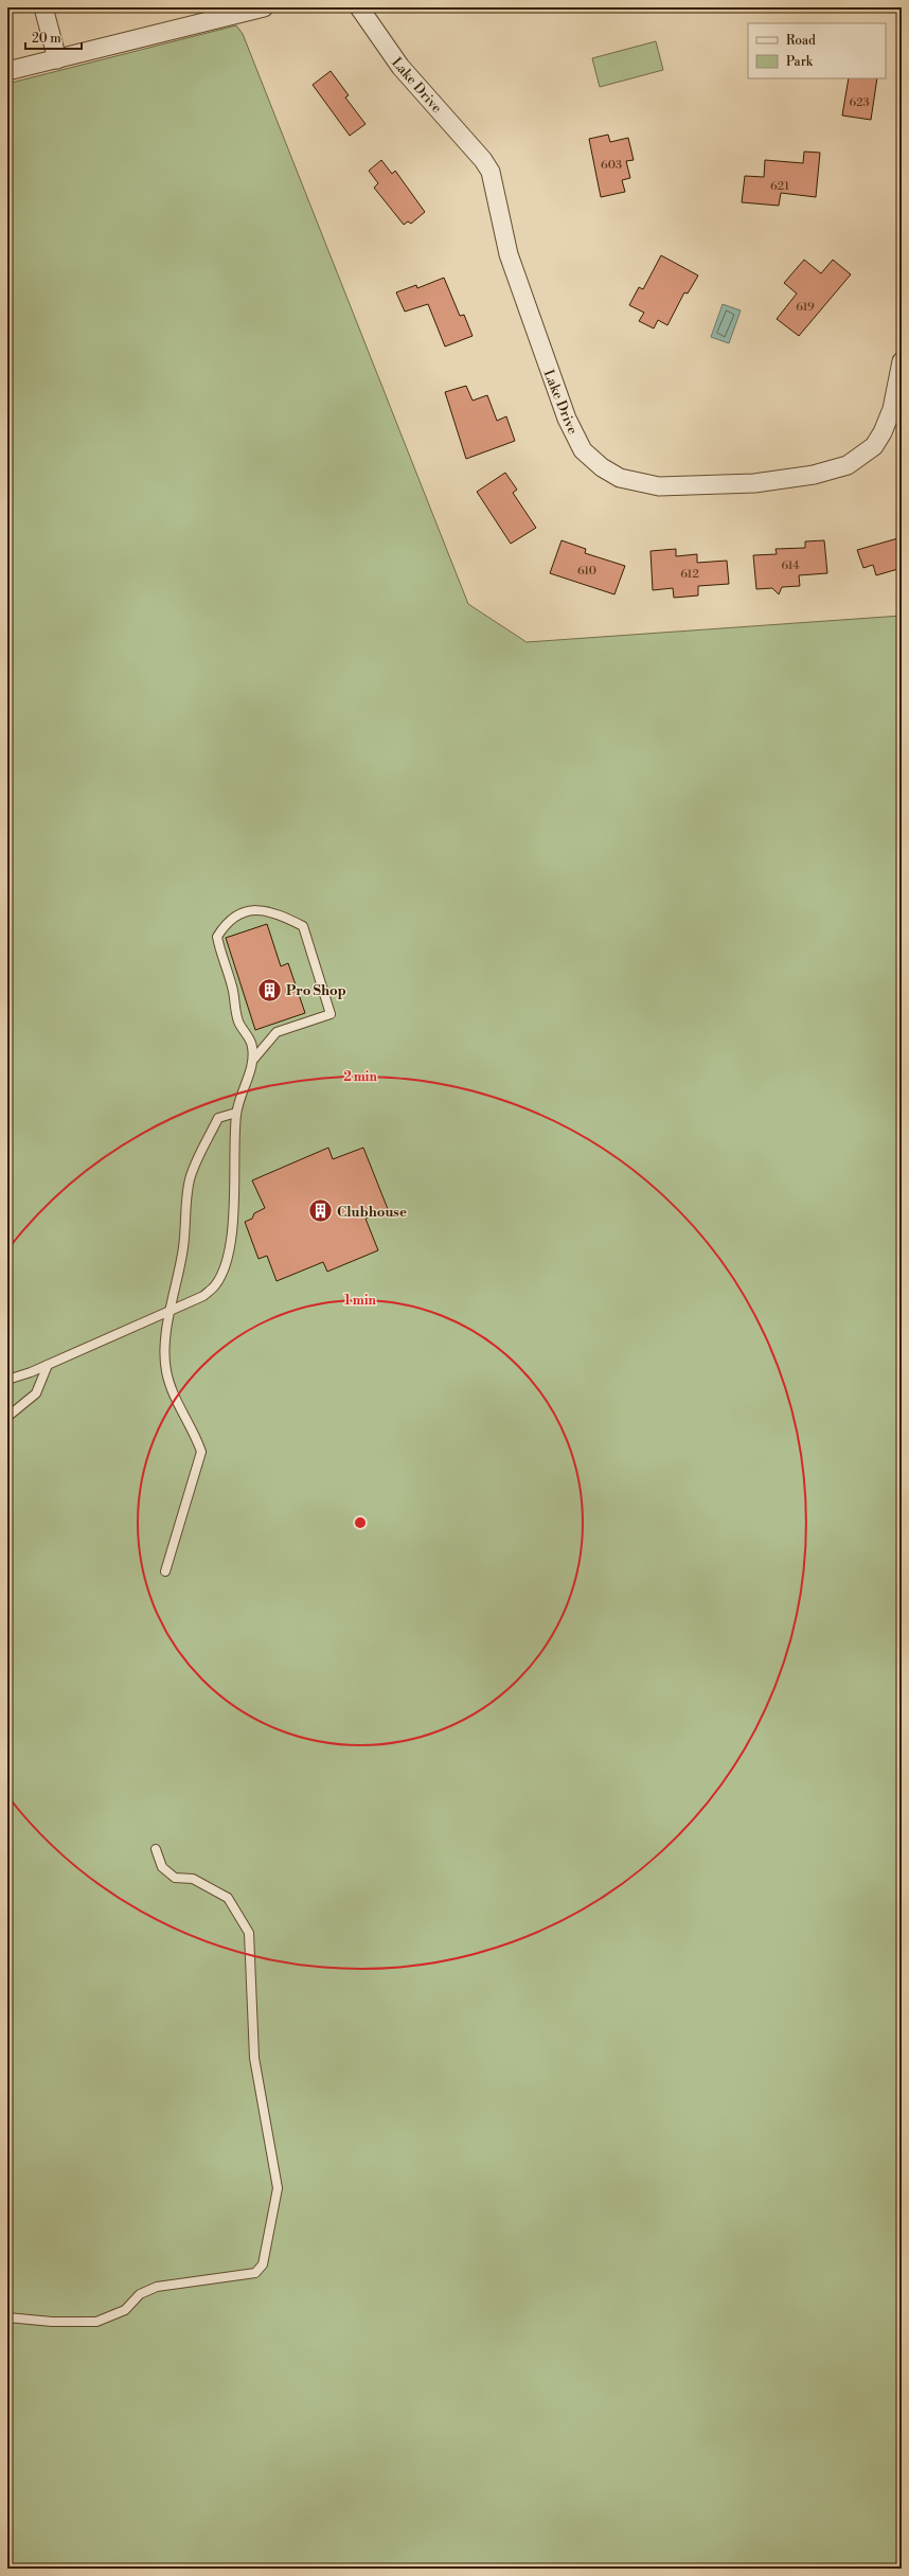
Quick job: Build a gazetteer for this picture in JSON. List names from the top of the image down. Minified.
{"streets":{"street":["Lake Drive"]},"places":{"building":["Pro Shop","Clubhouse"]},"house_numbers":["623","603","621","619","614","610","612"],"legend":["Road","Park"],"scale_bar":"20 m","rings":["2 min","1 min"]}
